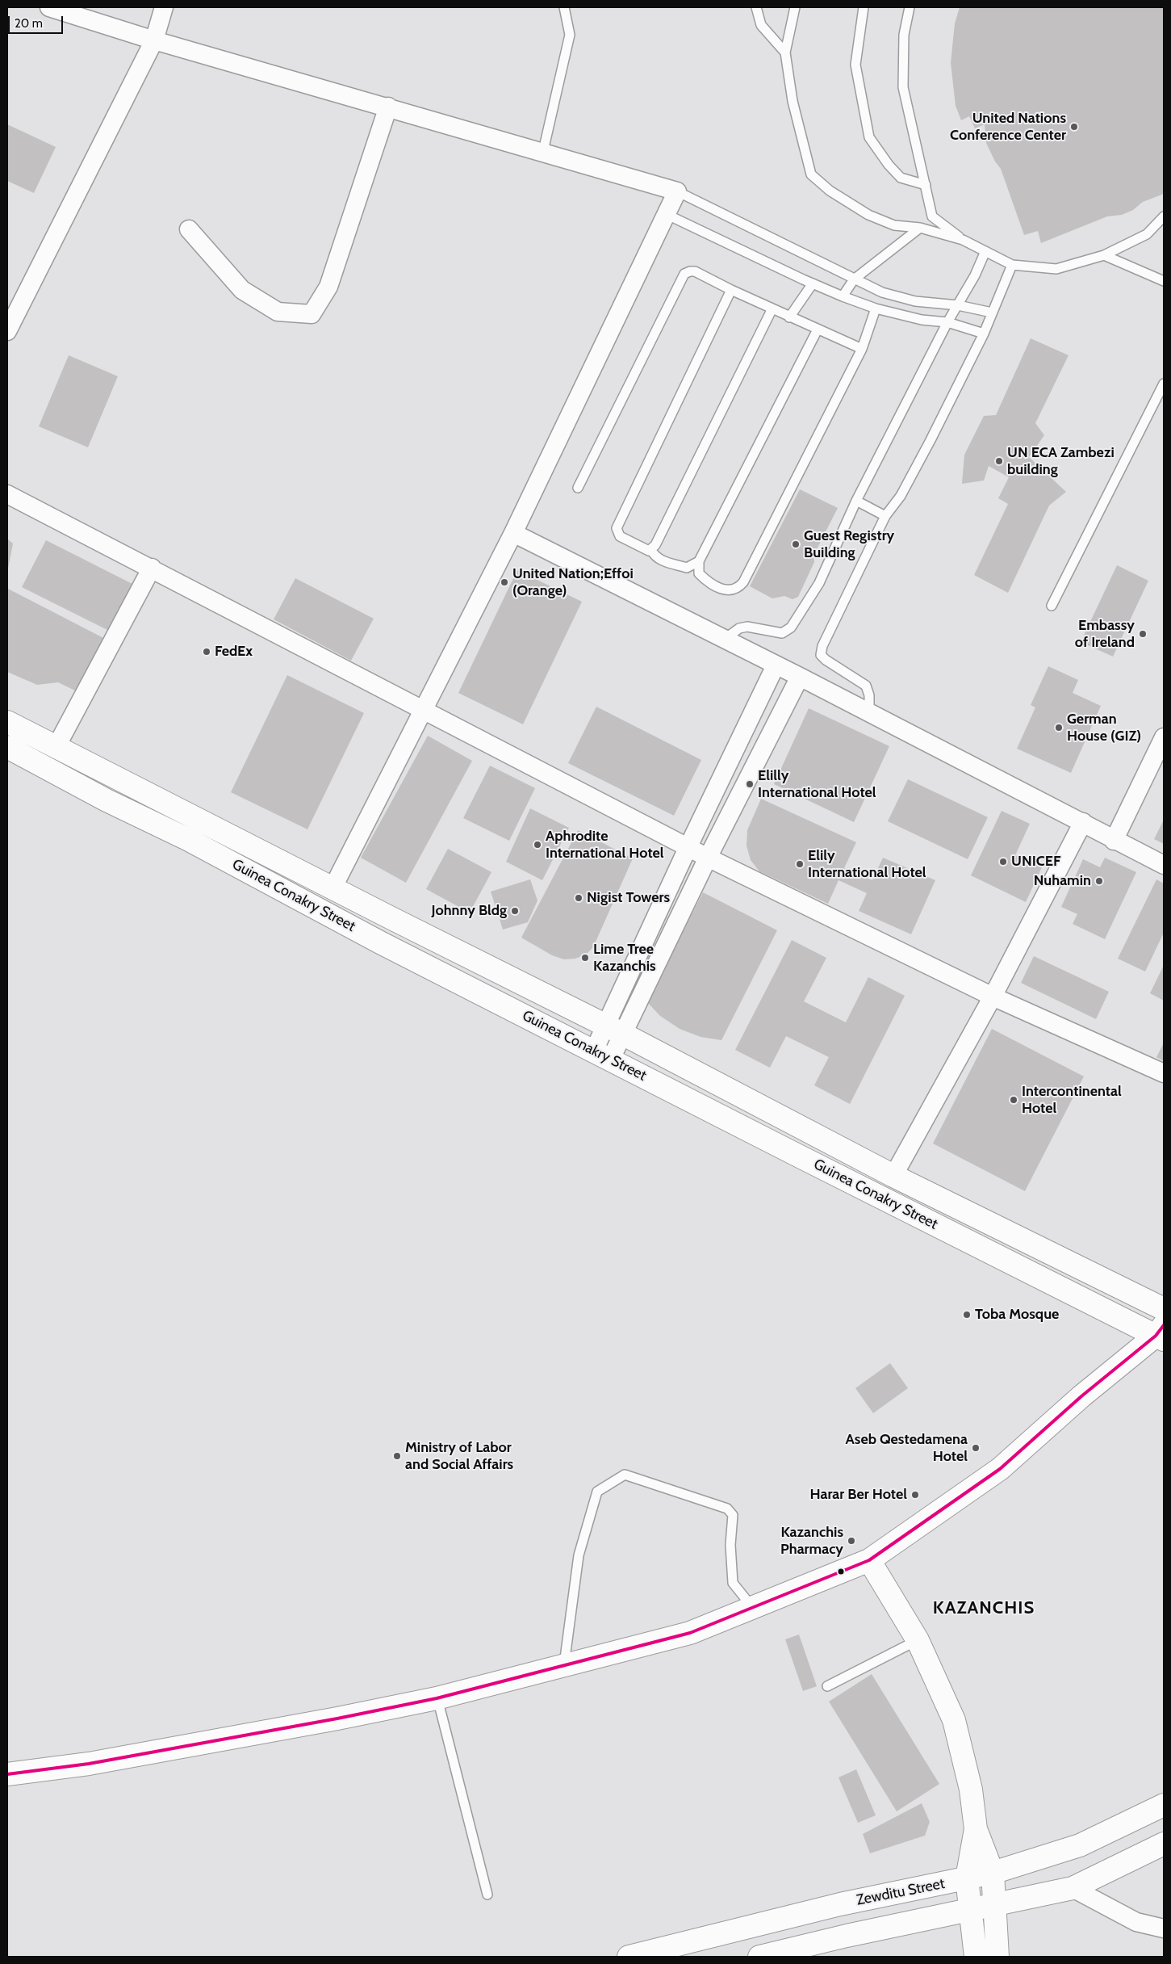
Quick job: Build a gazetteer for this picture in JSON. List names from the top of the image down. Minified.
{"streets":{"main road":["Guinea Conakry Street","Zewditu Street"]},"districts":["KAZANCHIS"],"places":["United Nations Conference Center","UN ECA Zambezi building","Guest Registry Building","United Nation;Effoi (Orange)","Embassy of Ireland","FedEx","German House (GIZ)","Elilly International Hotel","Aphrodite International Hotel","UNICEF","Elily International Hotel","Nuhamin","Nigist Towers","Johnny Bldg","Lime Tree Kazanchis","Intercontinental Hotel","Toba Mosque","Aseb Qestedamena Hotel","Ministry of Labor and Social Affairs","Harar Ber Hotel","Kazanchis Pharmacy"],"scale_bar":"20 m"}
